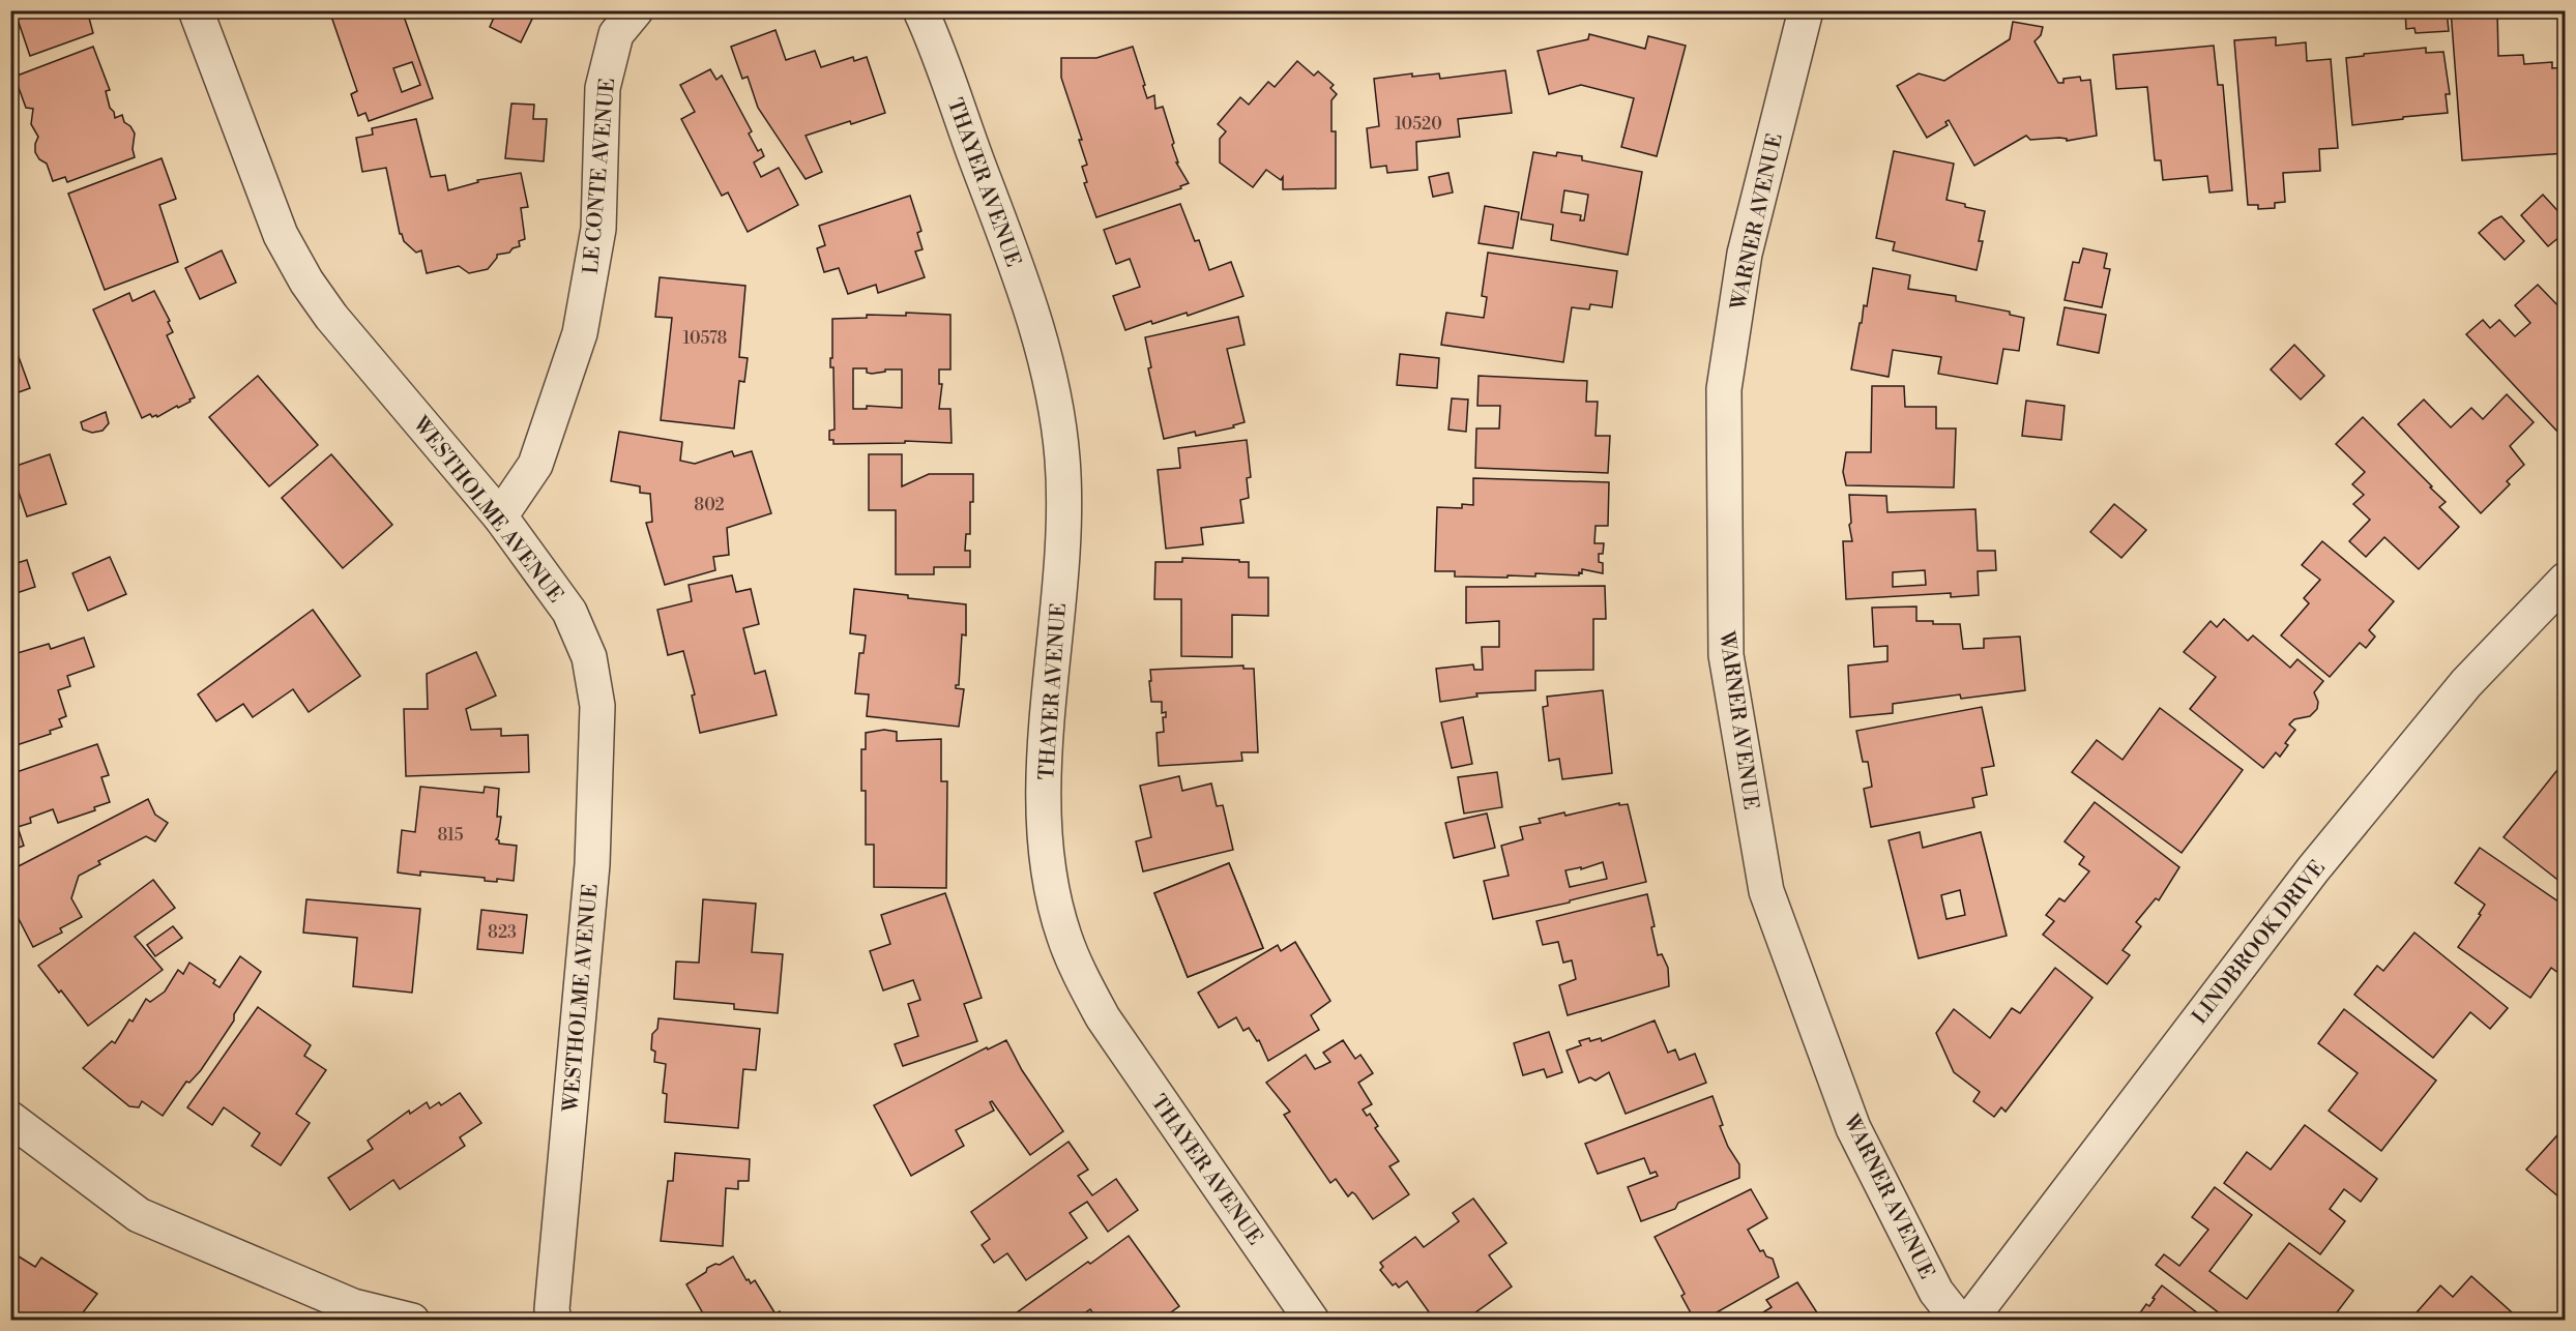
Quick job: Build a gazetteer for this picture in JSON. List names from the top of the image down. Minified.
{"streets":{"street":["LE CONTE AVENUE","THAYER AVENUE","WARNER AVENUE","WESTHOLME AVENUE","LINDBROOK DRIVE"]},"crossings":[["LE CONTE AVENUE","WESTHOLME AVENUE"]],"house_numbers":["10520","10578","802","815","823"]}
